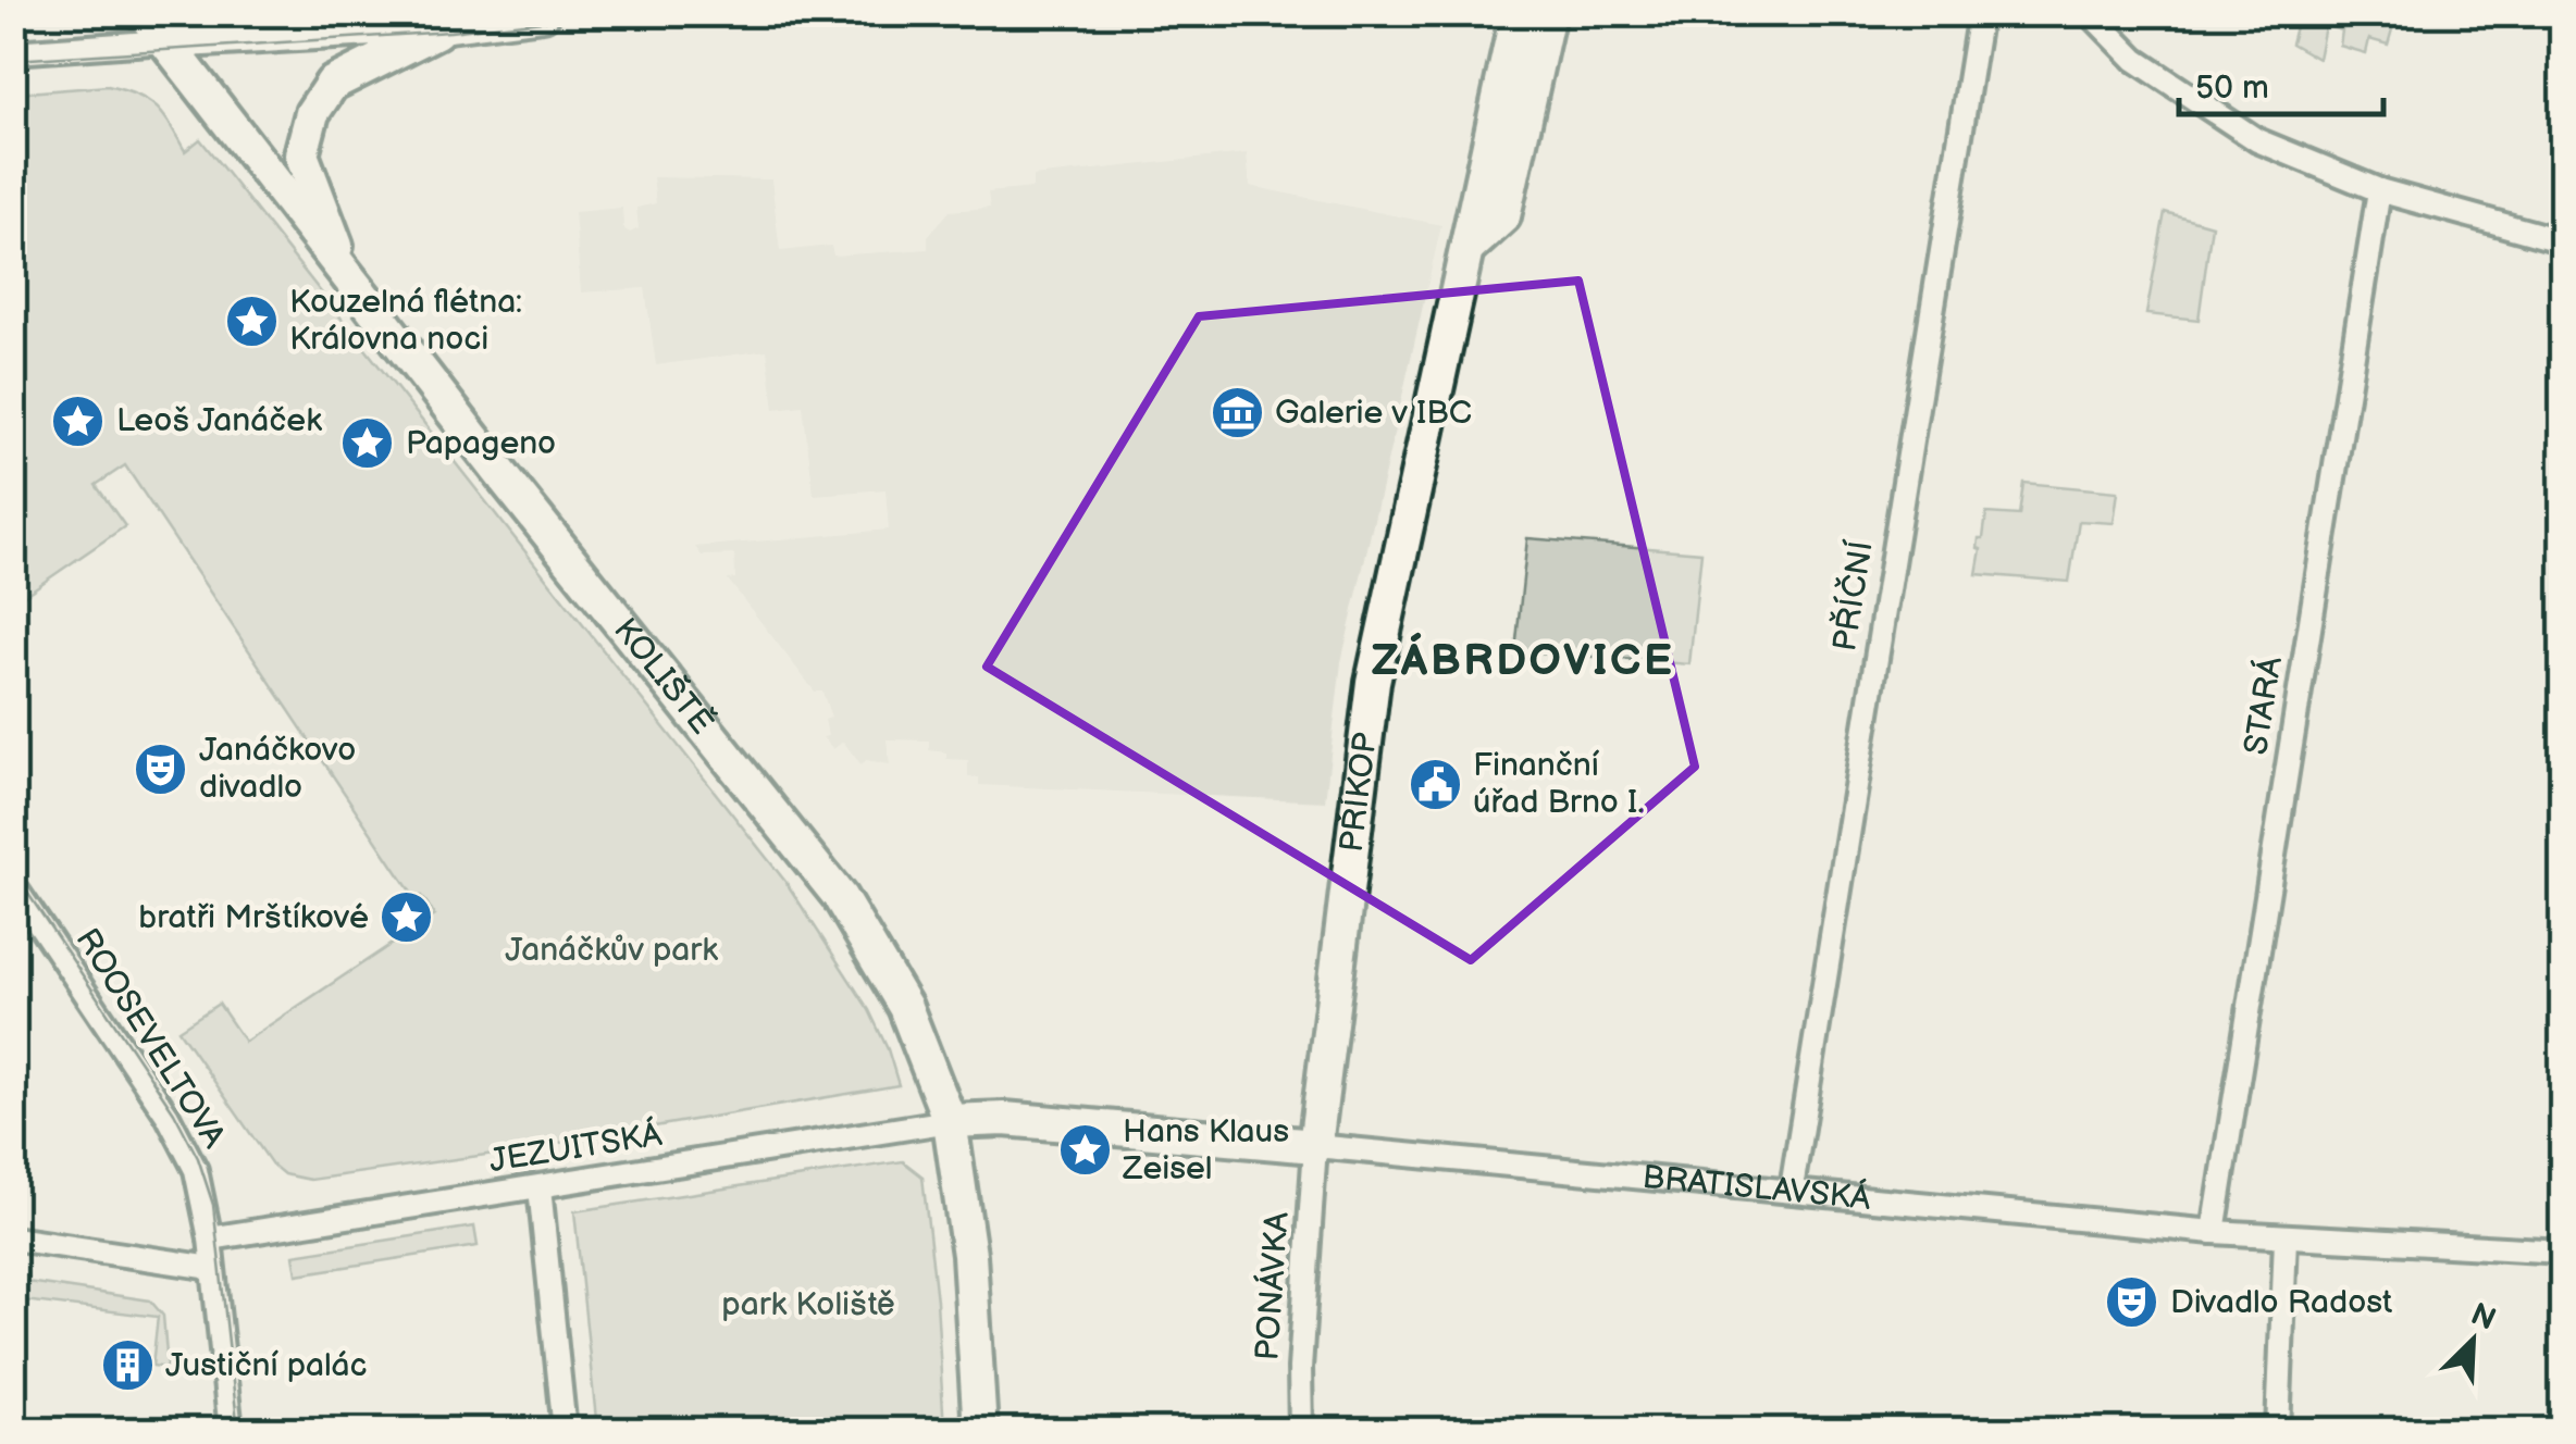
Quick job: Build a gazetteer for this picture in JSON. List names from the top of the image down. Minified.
{"streets":{"street":["PŘÍČNÍ","KOLIŠTĚ","STARÁ","PŘÍKOP","ROOSEVELTOVA","JEZUITSKÁ","BRATISLAVSKÁ","PONÁVKA"]},"crossings":[["PŘÍČNÍ","BRATISLAVSKÁ"],["KOLIŠTĚ","JEZUITSKÁ"],["KOLIŠTĚ","BRATISLAVSKÁ"],["STARÁ","BRATISLAVSKÁ"],["PŘÍKOP","BRATISLAVSKÁ"],["PŘÍKOP","PONÁVKA"],["ROOSEVELTOVA","JEZUITSKÁ"],["JEZUITSKÁ","BRATISLAVSKÁ"],["BRATISLAVSKÁ","PONÁVKA"]],"districts":["ZÁBRDOVICE"],"parks":["Janáčkův park","park Koliště"],"places":{"place":["Kouzelná flétna: Královna noci","Leoš Janáček","Papageno","bratři Mrštíkové","Hans Klaus Zeisel"],"museum":["Galerie v IBC"],"theatre":["Janáčkovo divadlo","Divadlo Radost"],"public building":["Finanční úřad Brno I."],"building":["Justiční palác"]},"scale_bar":"50 m","north":"top right"}
